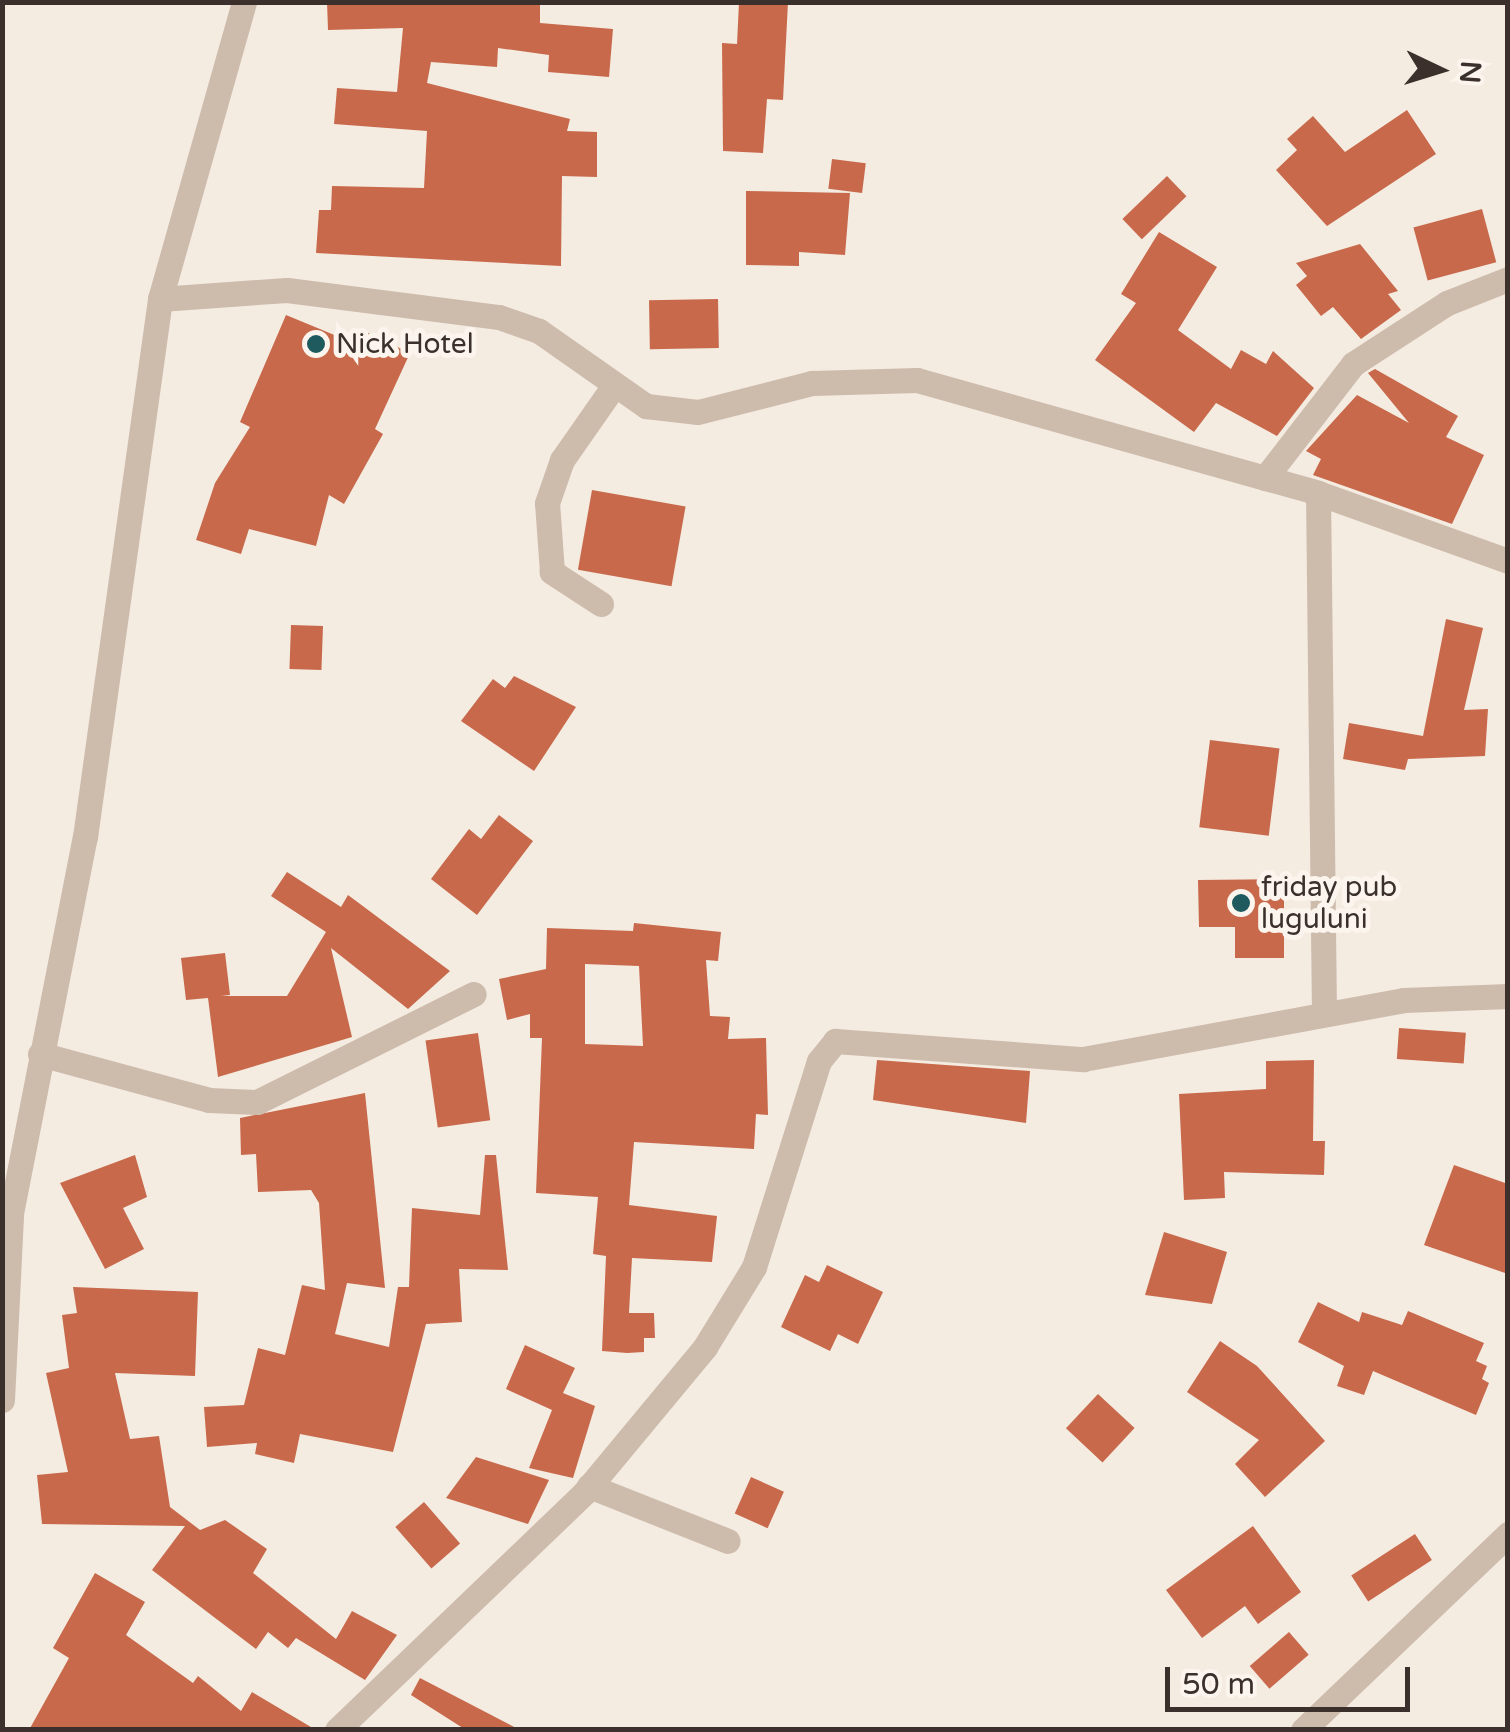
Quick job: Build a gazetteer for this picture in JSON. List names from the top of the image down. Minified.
{"places":["Nick Hotel","friday pub luguluni"],"scale_bar":"50 m","north":"right"}
